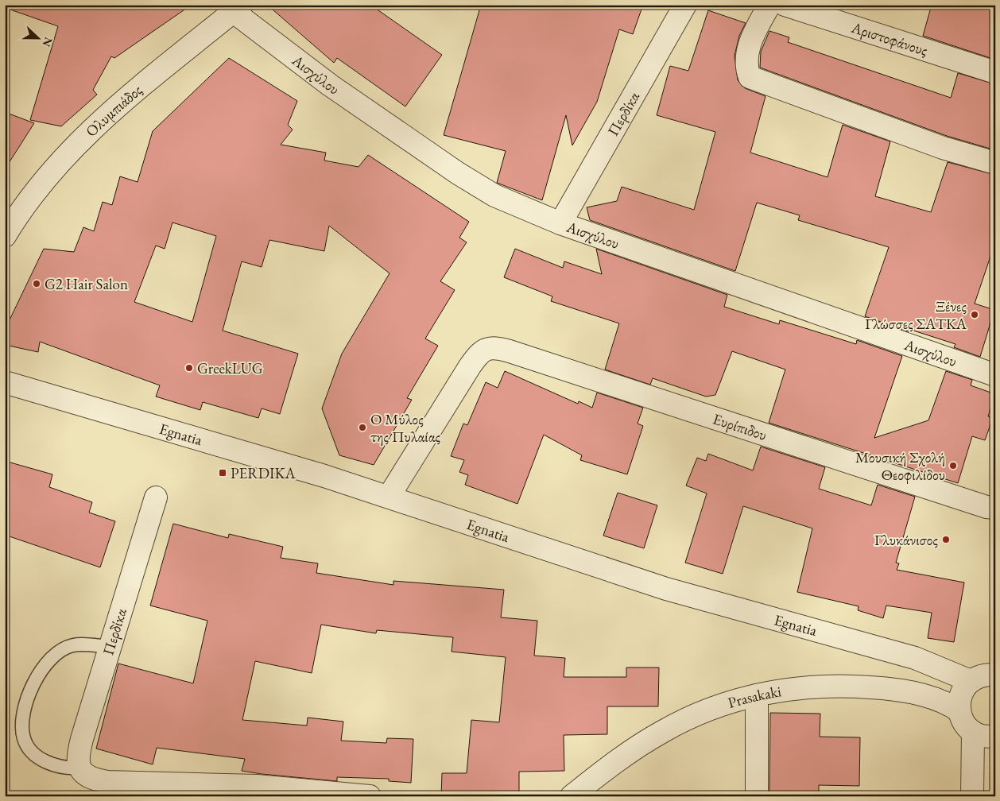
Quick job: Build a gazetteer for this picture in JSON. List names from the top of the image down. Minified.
{"streets":{"street":["Αριστοφάνους","Αισχύλου","Ολυμπιάδος","Περδίκα","Ευρίπιδου","Egnatia","Prasakaki"]},"crossings":[["Αισχύλου","Ολυμπιάδος"],["Αισχύλου","Περδίκα"],["Ευρίπιδου","Egnatia"]],"places":{"other":["G2 Hair Salon","Ξένες Γλώσσες ΣΑΤΚΑ","GreekLUG","Ο Μύλος της Πυλαίας","Μουσική Σχολή Θεοφιλίδου","Γλυκάνισος"],"transit":["PERDIKA"]},"north":"right"}
